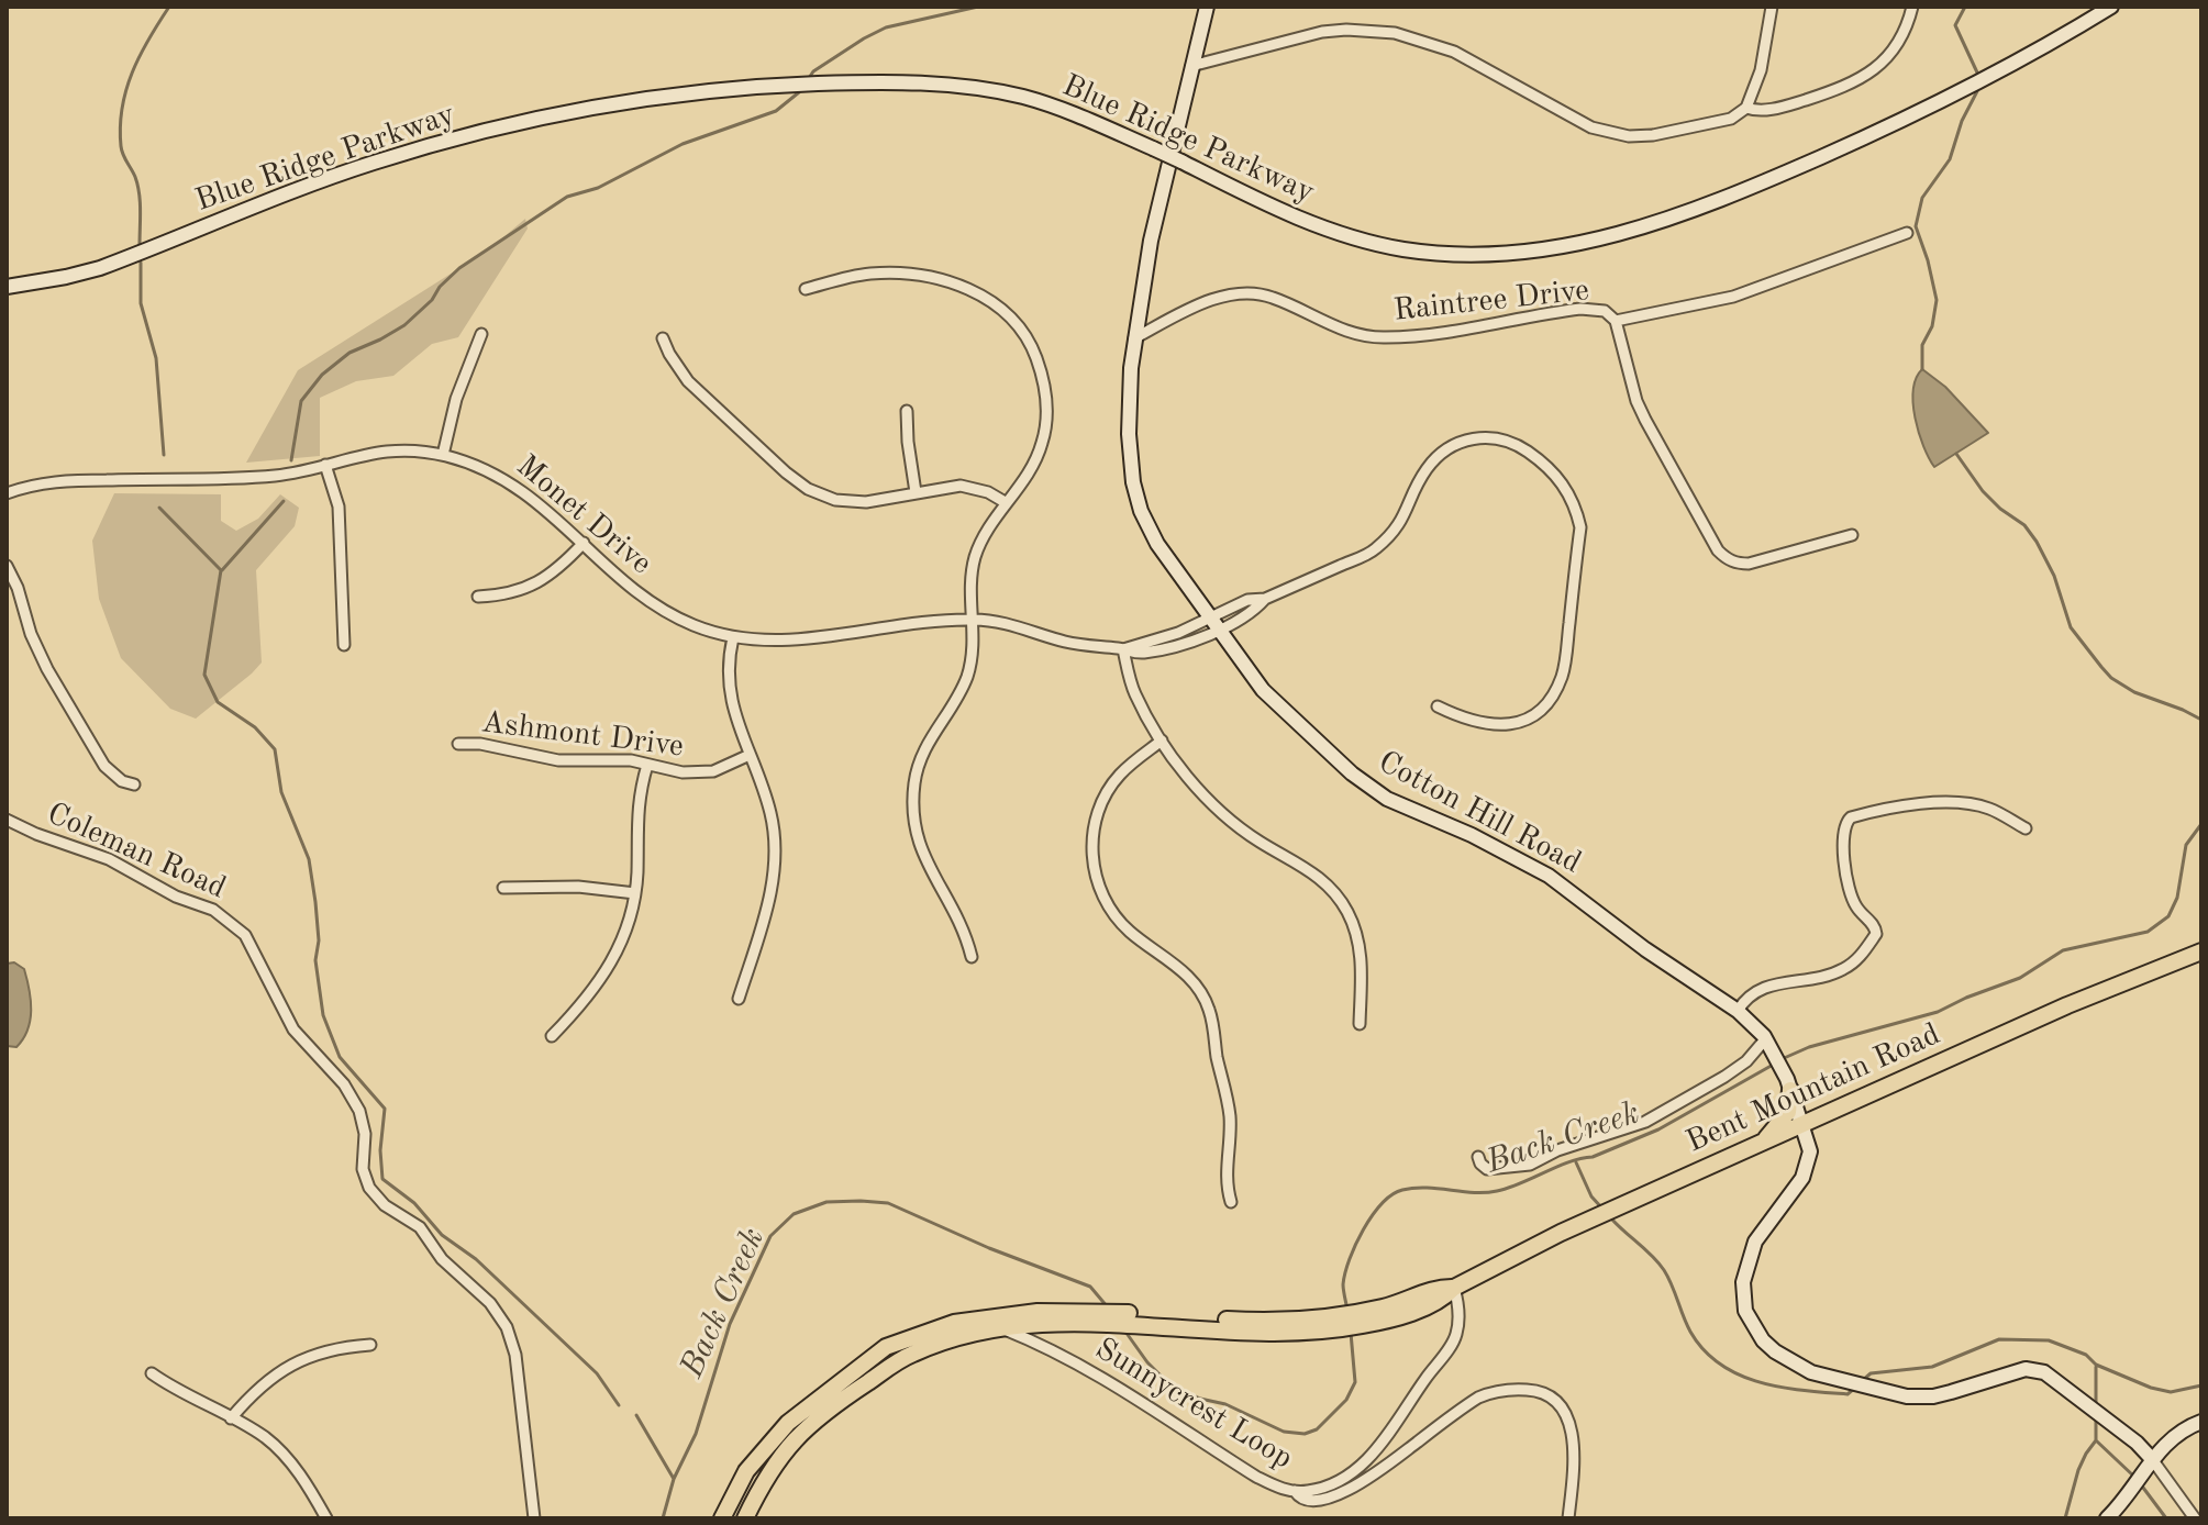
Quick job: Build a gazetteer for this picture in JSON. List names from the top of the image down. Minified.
{"streets":{"main road":["Bent Mountain Road"],"street":["Blue Ridge Parkway","Raintree Drive","Monet Drive","Ashmont Drive","Cotton Hill Road","Coleman Road","Sunnycrest Loop"]},"crossings":[["Raintree Drive","Cotton Hill Road"],["Monet Drive","Cotton Hill Road"],["Cotton Hill Road","Bent Mountain Road"],["Bent Mountain Road","Sunnycrest Loop"]],"water":["Back Creek"]}
